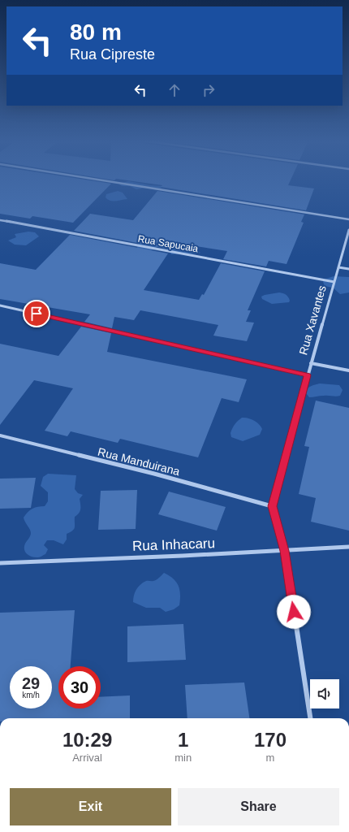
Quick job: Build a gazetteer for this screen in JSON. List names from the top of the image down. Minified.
{"streets":{"street":["Rua Sapucaia","Rua Xavantes","Rua Manduirana","Rua Inhacaru"]},"crossings":[["Rua Sapucaia","Rua Xavantes"],["Rua Xavantes","Rua Manduirana"],["Rua Xavantes","Rua Inhacaru"]],"page":{"turn":["80 m","Rua Cipreste"],"speed":"29 km/h","limit":"30","eta":["10:29","Arrival","1","min","170","m"],"buttons":["Exit","Share"]}}
